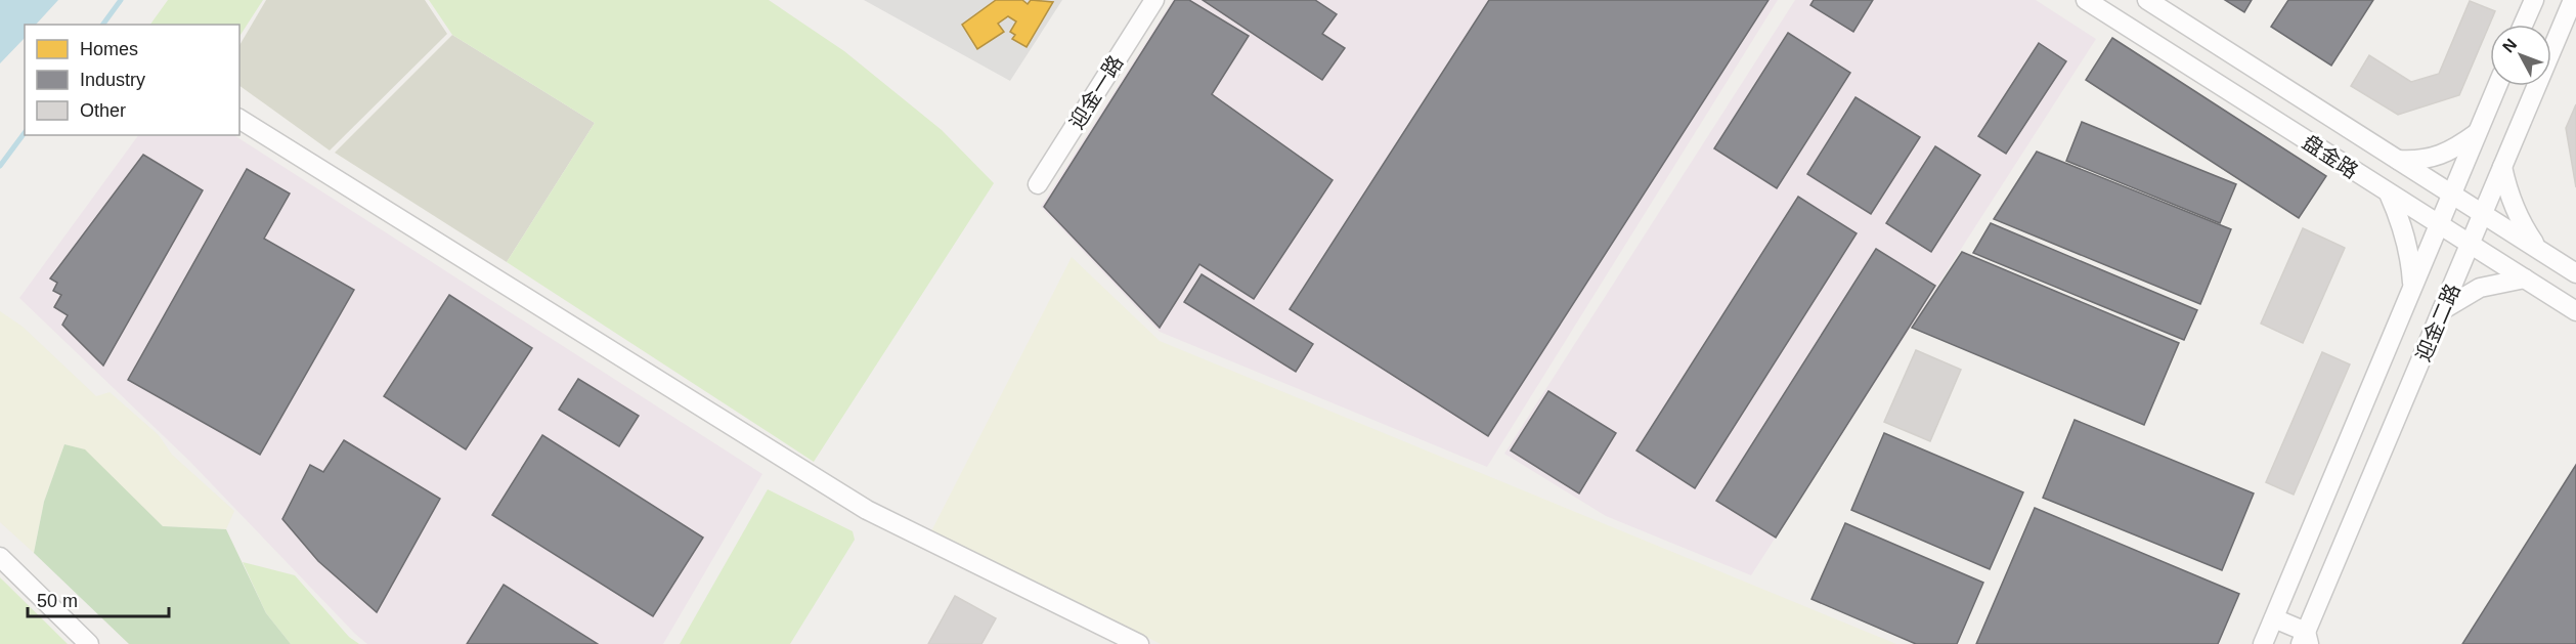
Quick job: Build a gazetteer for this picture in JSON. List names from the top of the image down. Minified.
{"streets":{"street":["迎金一路","盘金路","迎金二路"]},"crossings":[["盘金路","迎金二路"]],"legend":["Homes","Industry","Other"],"scale_bar":"50 m","north":"top left"}
